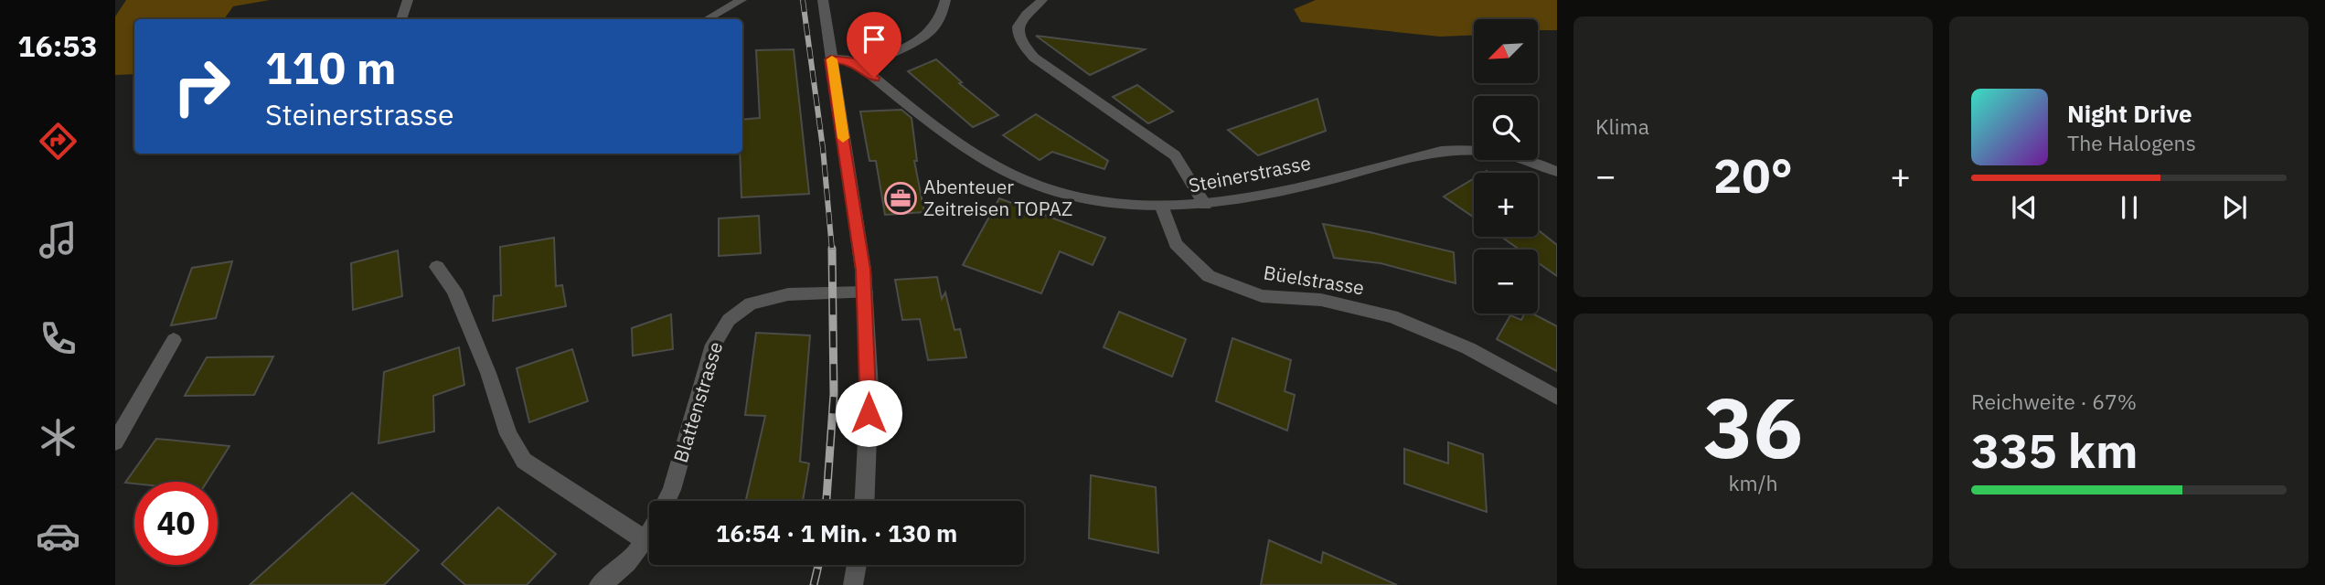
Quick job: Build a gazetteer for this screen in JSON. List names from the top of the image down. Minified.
{"streets":{"street":["Steinerstrasse","Büelstrasse","Blattenstrasse"]},"crossings":[["Steinerstrasse","Büelstrasse"]],"places":{"office":["Abenteuer Zeitreisen TOPAZ"]},"north":"bottom left","page":{"tabs":"16:53","tile":["Klima",["36","km/h"],["Reichweite · 67%","335 km"]],"map_buttons":["+","−"],"turn":["110 m","Steinerstrasse"],"song":["Night Drive","The Halogens"],"heat":["−","20°","+"],"limit":"40","trip":"16:54 · 1 Min. · 130 m"}}
